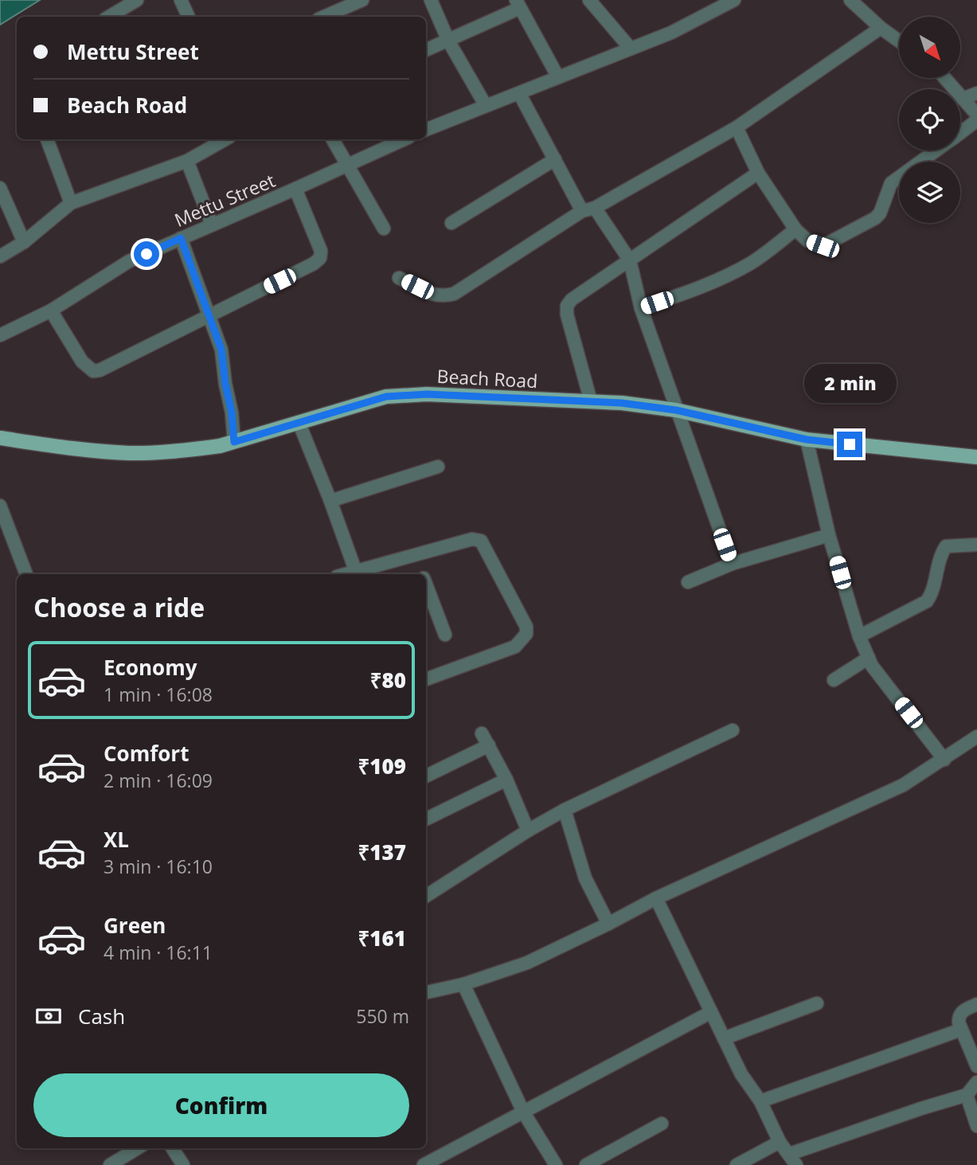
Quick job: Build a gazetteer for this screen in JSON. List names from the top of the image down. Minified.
{"streets":{"main road":["Beach Road"],"street":["Mettu Street"]},"north":"bottom right","page":{"banner":["Mettu Street","Beach Road"],"bubble":"2 min","heading":"Choose a ride","list":[{"name":"Economy","note":"1 min · 16:08","value":"₹80"},{"name":"Comfort","note":"2 min · 16:09","value":"₹109"},{"name":"XL","note":"3 min · 16:10","value":"₹137"},{"name":"Green","note":"4 min · 16:11","value":"₹161"}],"pay":["Cash","550 m"],"buttons":"Confirm"}}
